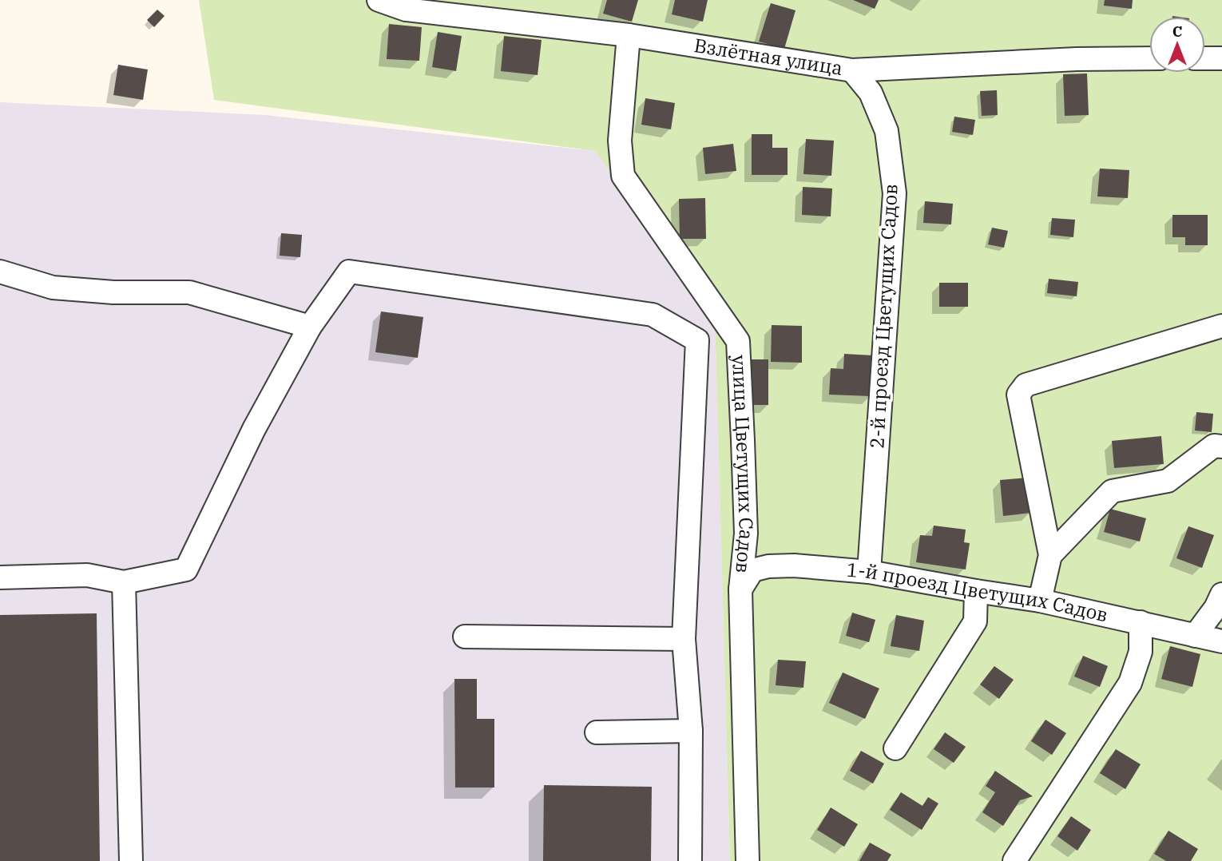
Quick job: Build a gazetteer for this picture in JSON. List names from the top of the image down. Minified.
{"streets":{"street":["Взлётная улица","2-й проезд Цветущих Садов","улица Цветущих Садов","1-й проезд Цветущих Садов"]},"crossings":[["Взлётная улица","2-й проезд Цветущих Садов"],["Взлётная улица","улица Цветущих Садов"],["2-й проезд Цветущих Садов","1-й проезд Цветущих Садов"],["улица Цветущих Садов","1-й проезд Цветущих Садов"]],"north":"top"}
